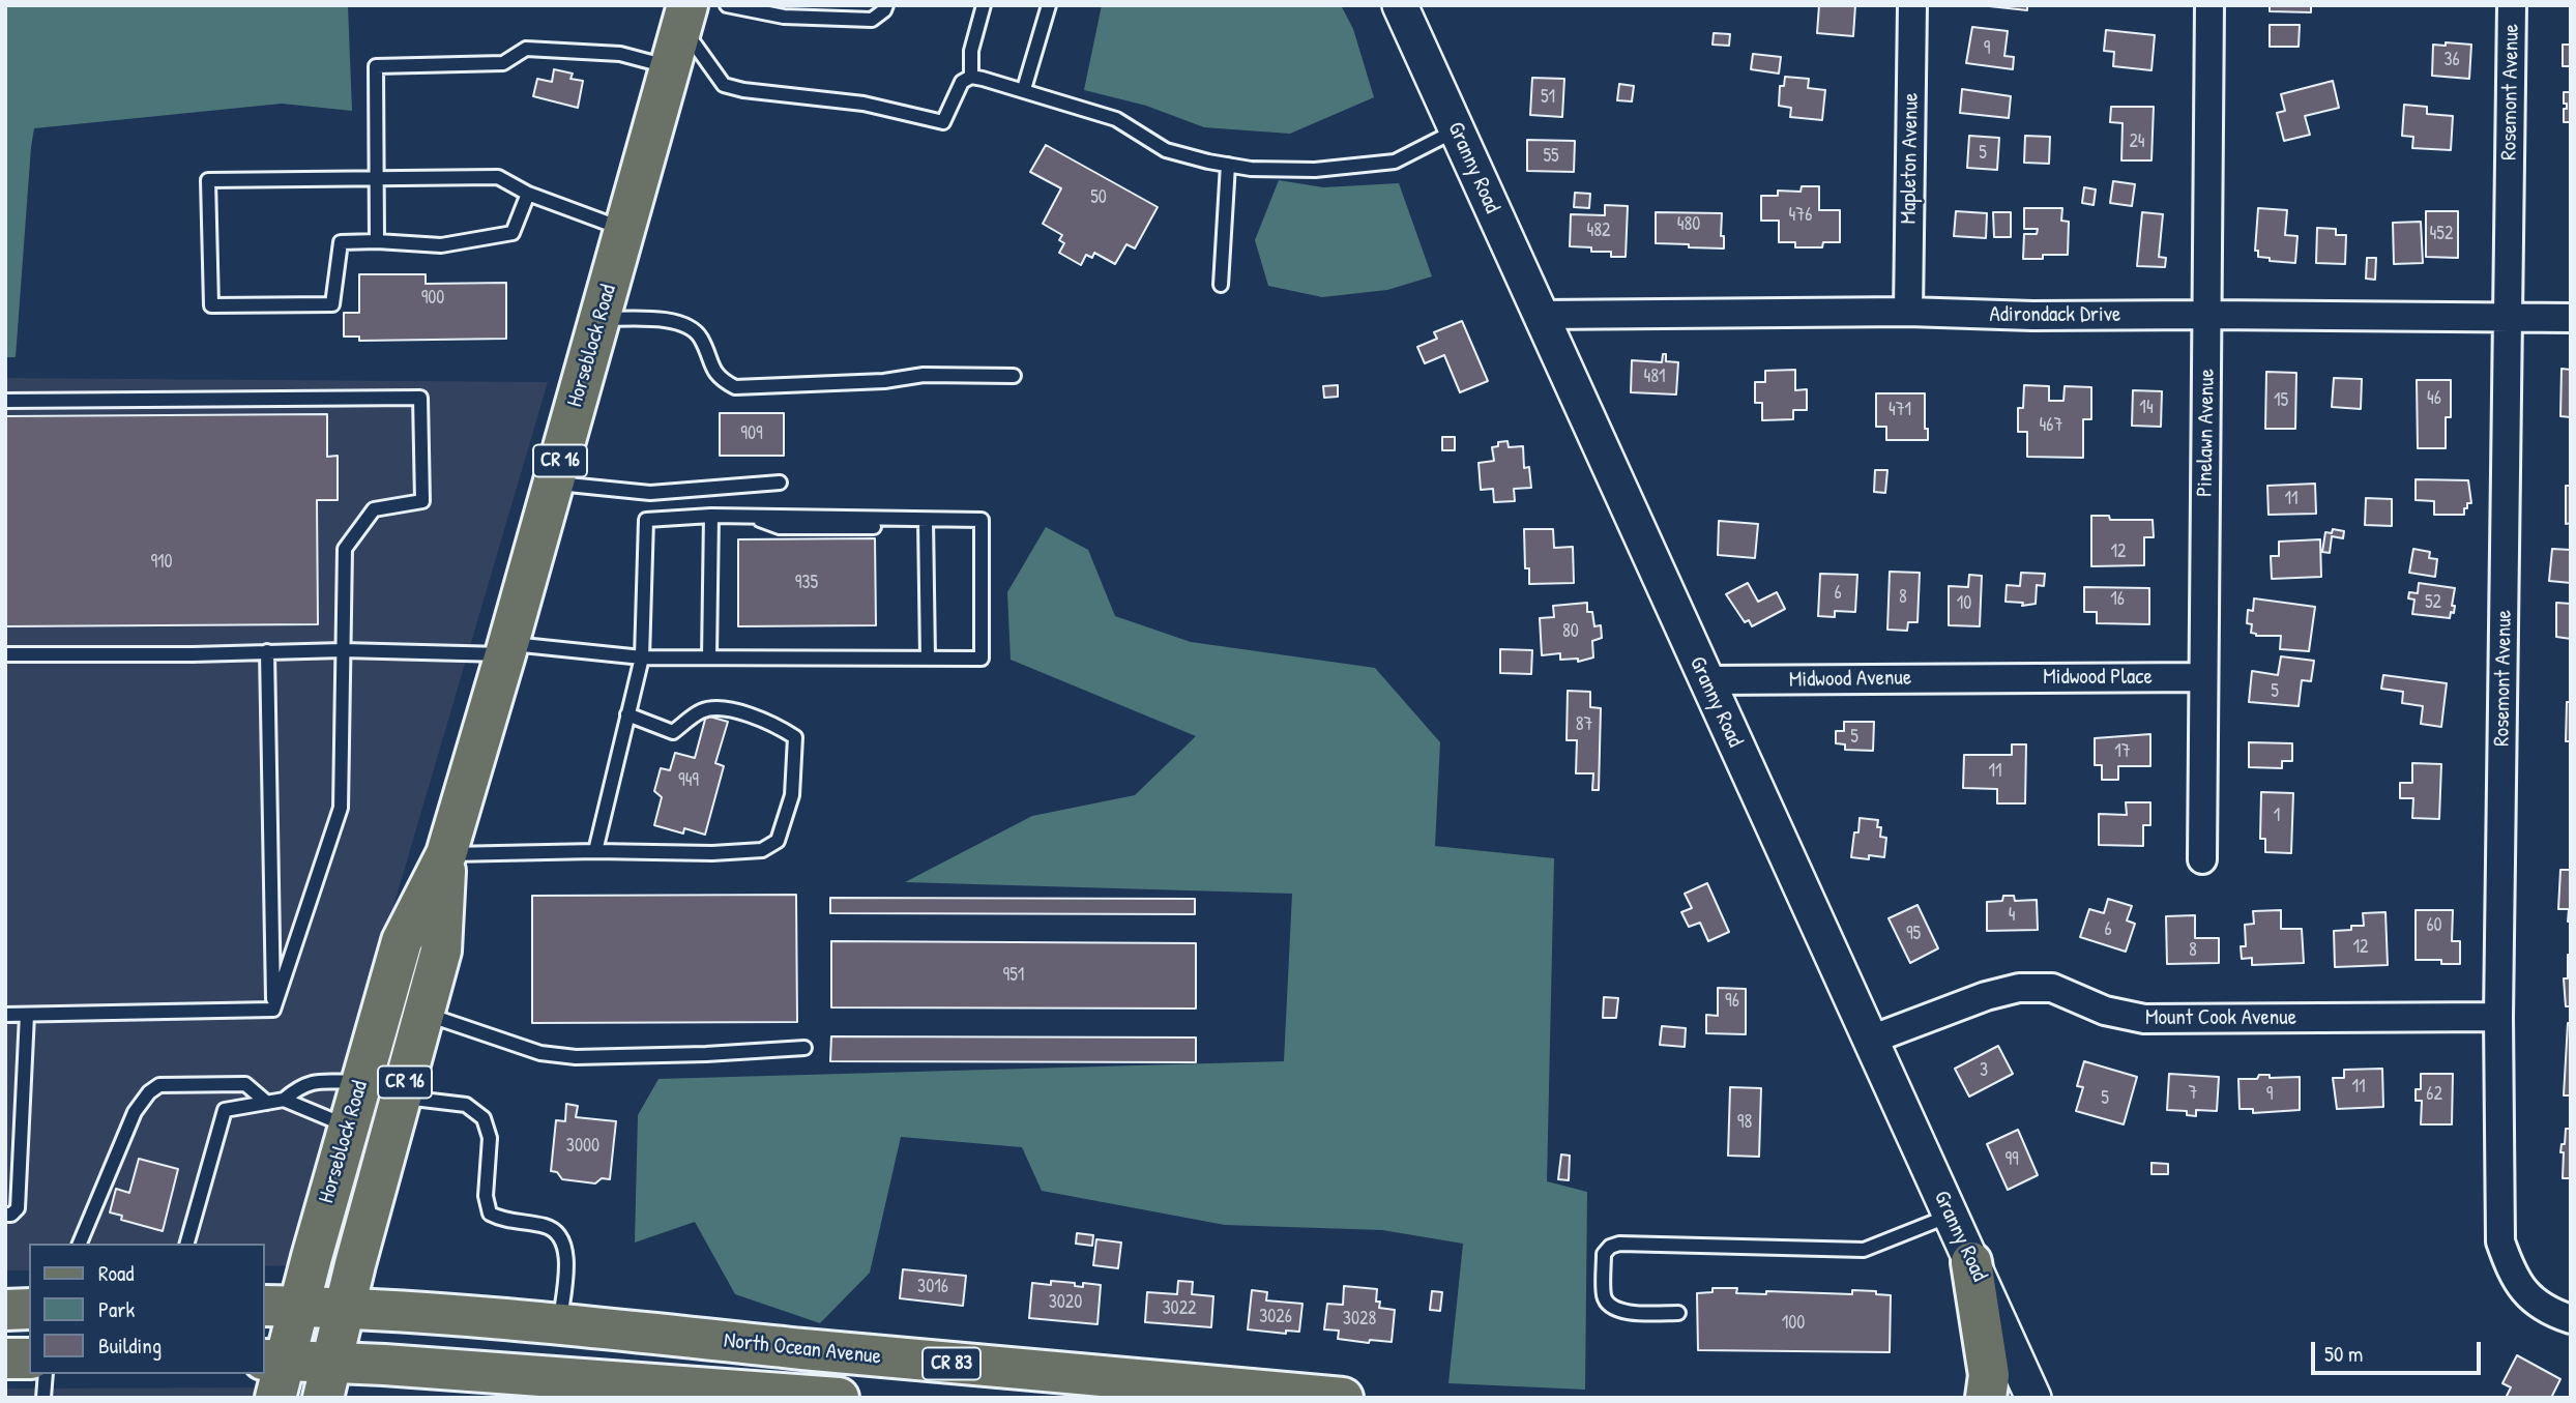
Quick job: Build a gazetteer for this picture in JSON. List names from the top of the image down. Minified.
{"streets":{"main road":["Horseblock Road","CR 16","North Ocean Avenue","CR 83"],"street":["Rosemont Avenue","Mapleton Avenue","Granny Road","Adirondack Drive","Pinelawn Avenue","Midwood Place","Midwood Avenue","Mount Cook Avenue"]},"crossings":[["Rosemont Avenue","Adirondack Drive"],["Rosemont Avenue","Mount Cook Avenue"],["Mapleton Avenue","Adirondack Drive"],["Granny Road","Adirondack Drive"],["Granny Road","Midwood Avenue"],["Granny Road","Mount Cook Avenue"],["Adirondack Drive","Pinelawn Avenue"],["Horseblock Road","North Ocean Avenue"],["Pinelawn Avenue","Midwood Place"],["Midwood Place","Midwood Avenue"]],"house_numbers":["9","36","51","24","5","55","50","476","480","482","452","900","481","46","15","14","471","467","909","11","12","910","935","6","8","16","52","10","80","5","87","5","17","11","949","1","4","60","6","95","12","8","951","96","3","11","7","9","62","5","98","3000","99","3016","3020","3022","3026","3028","100"],"legend":["Road","Park","Building"],"scale_bar":"50 m"}
